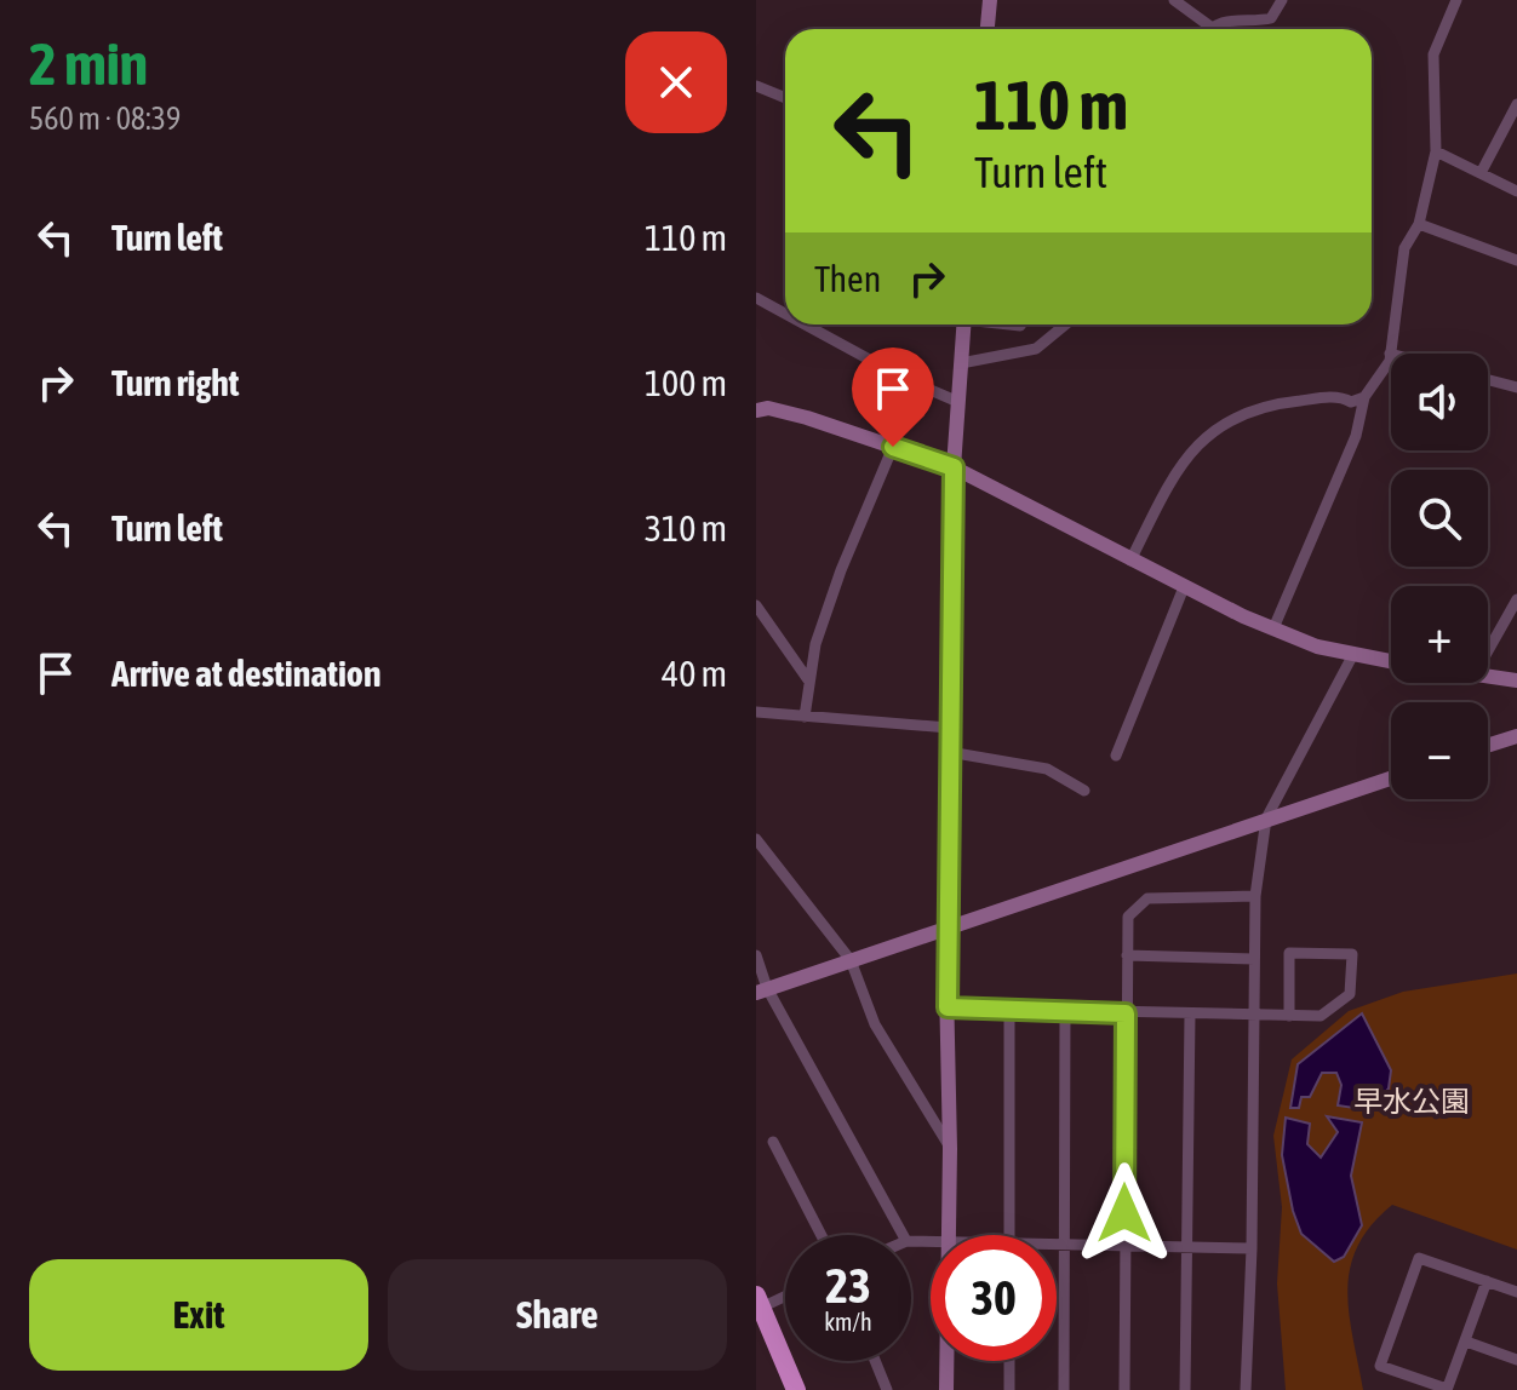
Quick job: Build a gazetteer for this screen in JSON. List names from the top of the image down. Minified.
{"parks":["早水公園"],"page":{"heading":["2 min","560 m · 08:39"],"turn":["110 m","Turn left"],"list":[{"name":"Turn left","value":"110 m"},{"name":"Turn right","value":"100 m"},{"name":"Turn left","value":"310 m"},{"name":"Arrive at destination","value":"40 m"}],"then":"Then","map_buttons":["+","−"],"speed":"23 km/h","limit":"30","buttons":["Exit","Share"]}}
